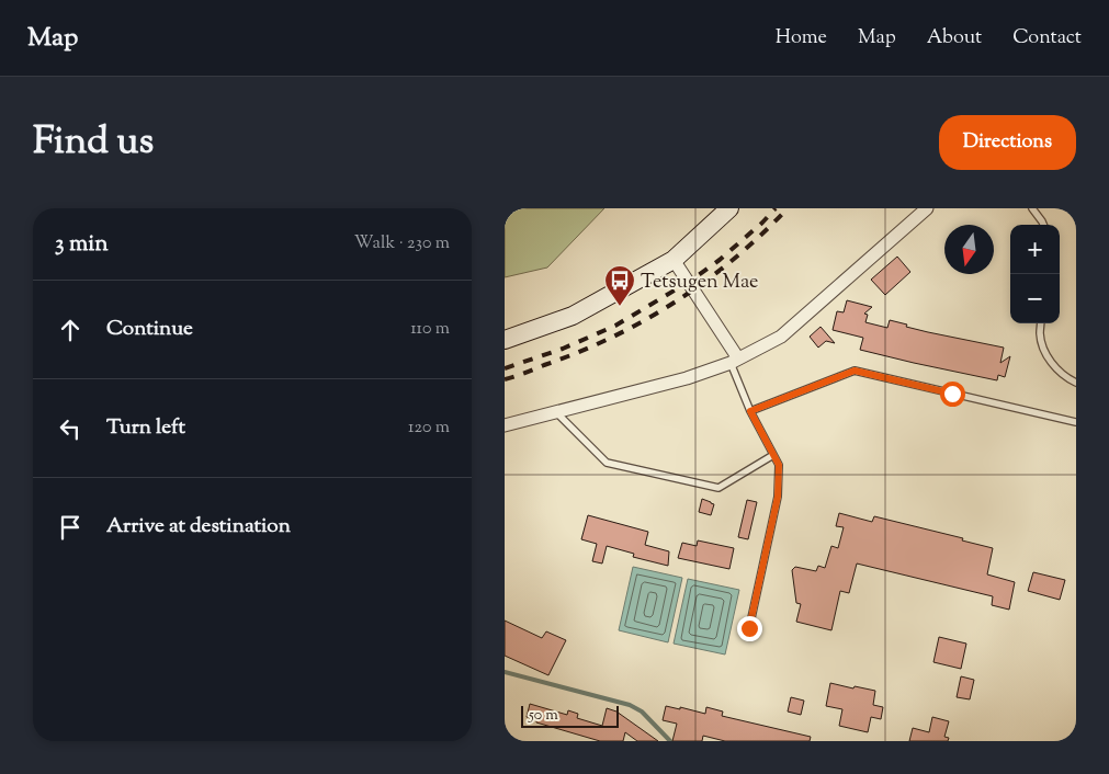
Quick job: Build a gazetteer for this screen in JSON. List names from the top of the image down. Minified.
{"places":{"bus stop":["Tetsugen Mae"]},"scale_bar":"50 m","north":"bottom","page":{"header":"Map","nav":["Home","Map","About","Contact"],"title":"Find us","buttons":"Directions","heading":["3 min","Walk · 230 m"],"map_buttons":["+","−"],"list":[["Continue","110 m"],["Turn left","120 m"],"Arrive at destination"],"scale":"50 m"}}
